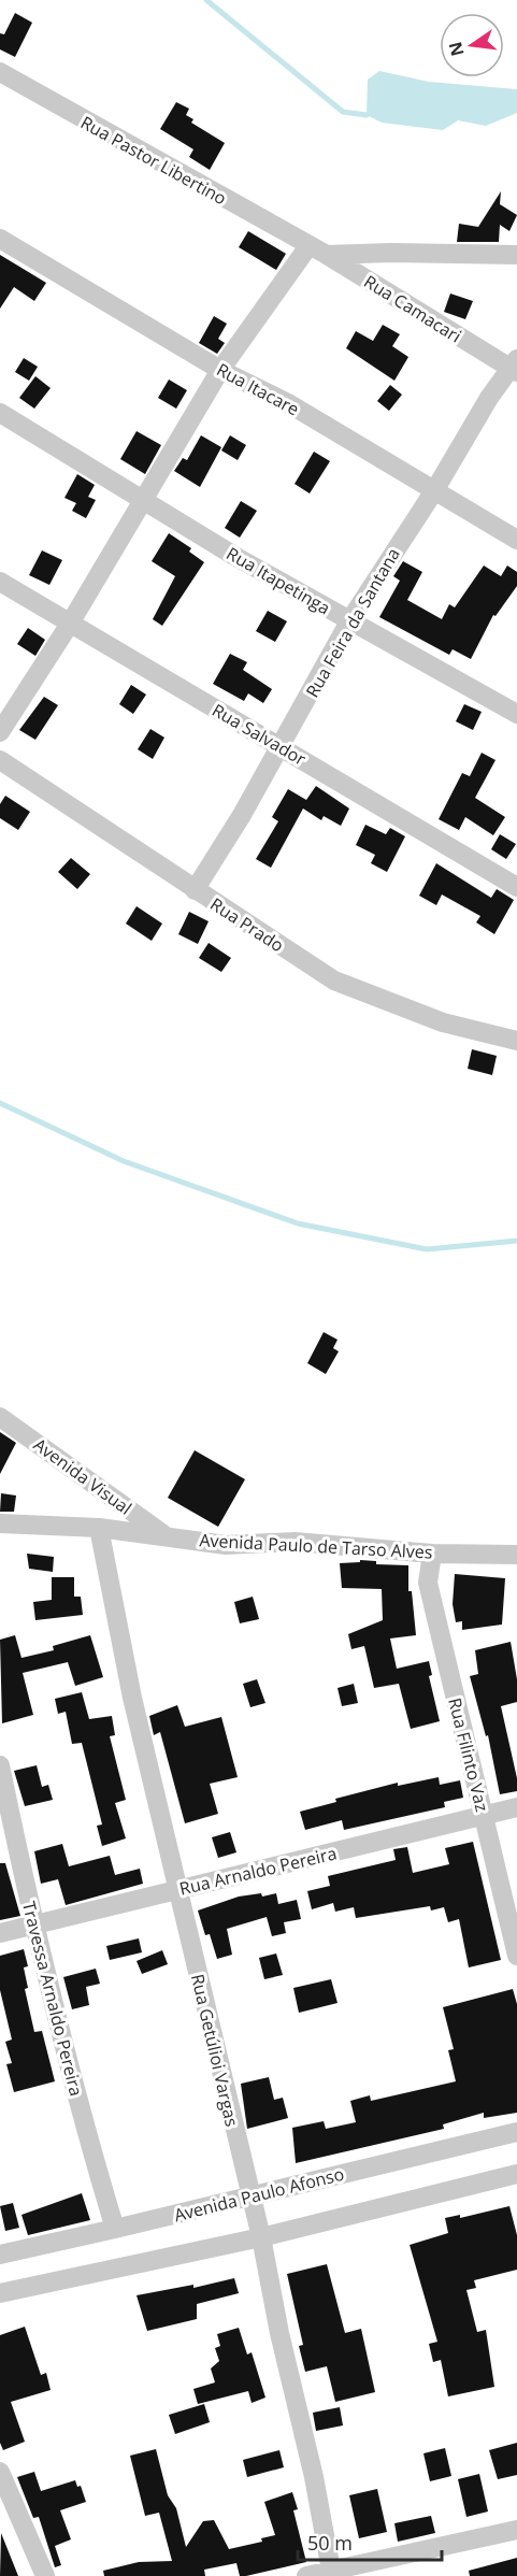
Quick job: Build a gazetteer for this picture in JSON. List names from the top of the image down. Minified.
{"streets":{"street":["Rua Pastor Libertino","Rua Camacari","Rua Itacare","Rua Itapetinga","Rua Feira da Santana","Rua Salvador","Rua Prado","Avenida Visual","Avenida Paulo de Tarso Alves","Rua Filinto Vaz","Rua Arnaldo Pereira","Travessa Arnaldo Pereira","Rua Getúlioi Vargas","Avenida Paulo Afonso"]},"crossings":[["Rua Pastor Libertino","Rua Camacari"],["Rua Camacari","Rua Feira da Santana"],["Rua Itacare","Rua Feira da Santana"],["Rua Itapetinga","Rua Feira da Santana"],["Rua Feira da Santana","Rua Salvador"],["Rua Feira da Santana","Rua Prado"],["Avenida Visual","Avenida Paulo de Tarso Alves"],["Avenida Paulo de Tarso Alves","Rua Filinto Vaz"],["Avenida Paulo de Tarso Alves","Rua Getúlioi Vargas"],["Rua Filinto Vaz","Rua Arnaldo Pereira"],["Rua Arnaldo Pereira","Travessa Arnaldo Pereira"],["Rua Arnaldo Pereira","Rua Getúlioi Vargas"],["Travessa Arnaldo Pereira","Avenida Paulo Afonso"],["Rua Getúlioi Vargas","Avenida Paulo Afonso"]],"scale_bar":"50 m","north":"left"}
